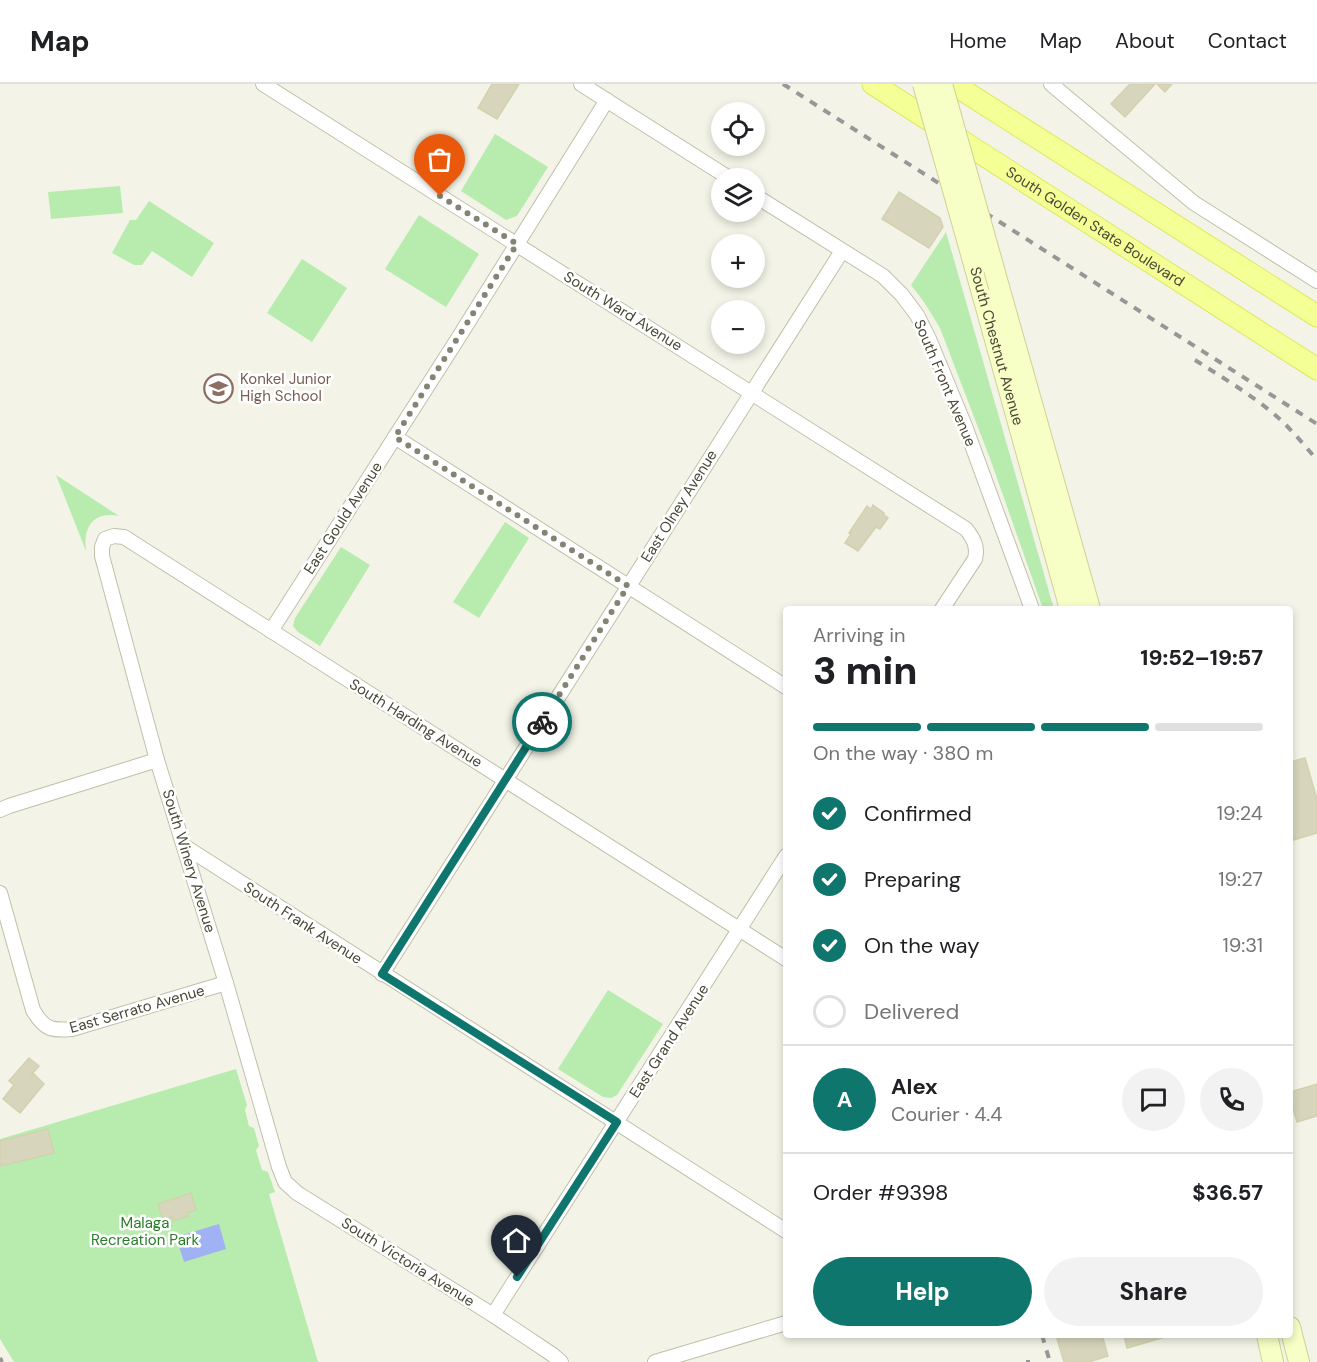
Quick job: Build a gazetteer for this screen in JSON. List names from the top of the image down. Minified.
{"streets":{"main road":["South Golden State Boulevard","South Chestnut Avenue"],"street":["South Ward Avenue","South Front Avenue","East Olney Avenue","East Gould Avenue","South Harding Avenue","South Winery Avenue","South Frank Avenue","East Serrato Avenue","East Grand Avenue","South Victoria Avenue"]},"crossings":[["South Ward Avenue","East Olney Avenue"],["South Ward Avenue","East Gould Avenue"],["South Front Avenue","East Olney Avenue"],["East Olney Avenue","South Harding Avenue"],["East Olney Avenue","South Frank Avenue"],["East Gould Avenue","South Harding Avenue"],["South Harding Avenue","South Winery Avenue"],["South Harding Avenue","East Grand Avenue"],["South Winery Avenue","South Frank Avenue"],["South Winery Avenue","East Serrato Avenue"],["South Winery Avenue","South Victoria Avenue"],["South Frank Avenue","East Grand Avenue"],["East Grand Avenue","South Victoria Avenue"]],"parks":["Malaga Recreation Park"],"places":{"school or university":["Konkel Junior High School"]},"page":{"header":"Map","nav":["Home","Map","About","Contact"],"map_buttons":["+","−"],"heading":["3 min","Arriving in","19:52–19:57"],"panel":["Alex","Courier · 4.4","Order #9398","$36.57"],"bar":"On the way · 380 m","list":[["Confirmed","19:24"],["Preparing","19:27"],["On the way","19:31"],"Delivered"],"round":"A","buttons":["Help","Share"]}}
